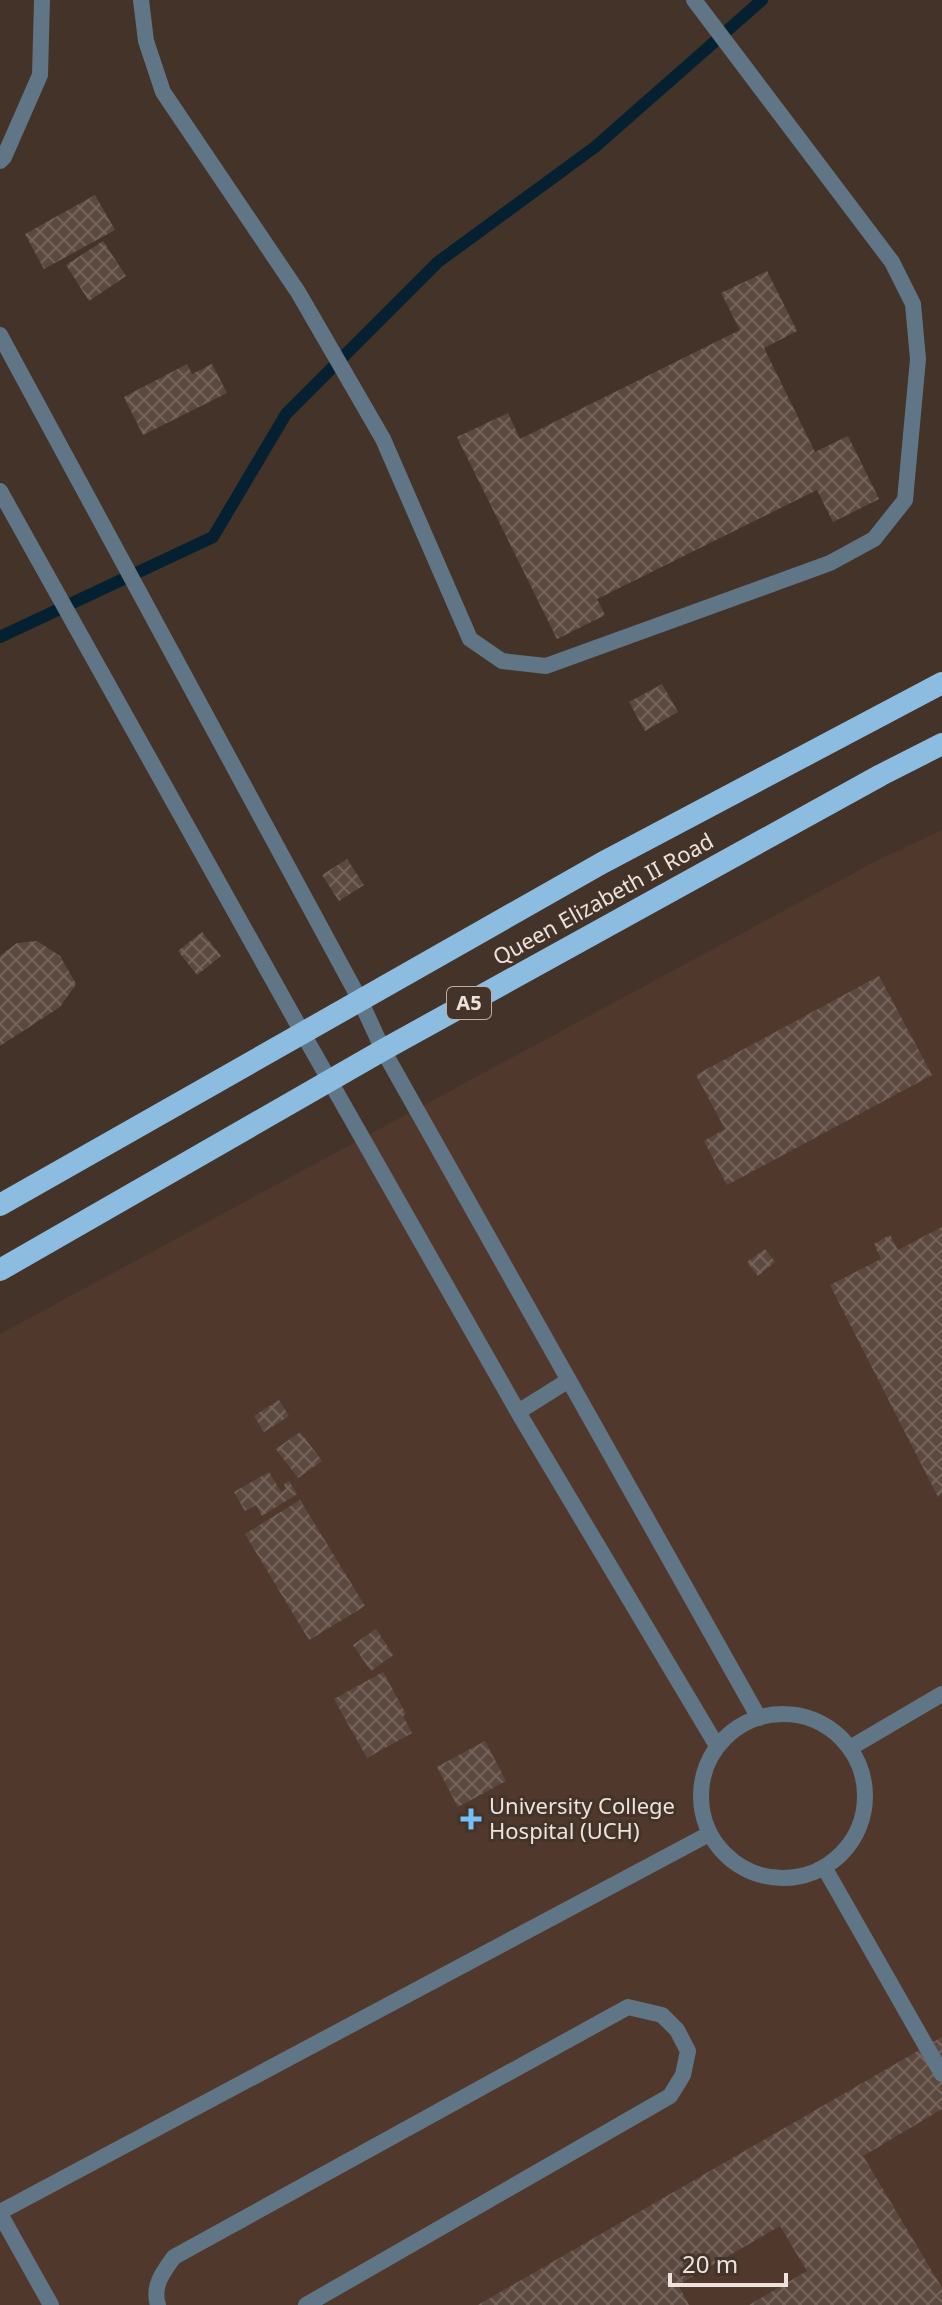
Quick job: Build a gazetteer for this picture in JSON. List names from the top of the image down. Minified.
{"streets":{"highway":["Queen Elizabeth II Road","A5"]},"places":{"health":["University College Hospital (UCH)"]},"scale_bar":"20 m"}
